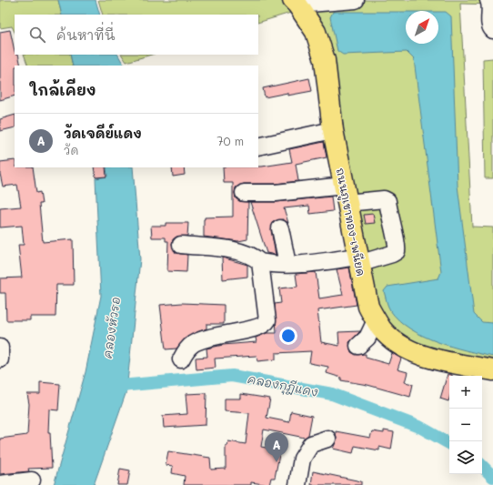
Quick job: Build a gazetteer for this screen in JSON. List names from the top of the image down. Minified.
{"streets":{"main road":["ถนนภูเขาทอง-เพนียด"]},"water":["คลองหัวรอ","คลองกุฎีแดง"],"north":"top right","page":{"search":"ค้นหาที่นี่","heading":"ใกล้เคียง","list":[{"mark":"A","name":"วัดเจดีย์แดง","note":"วัด","value":"70 m"}],"map_buttons":["+","−"],"pins":"A"}}
